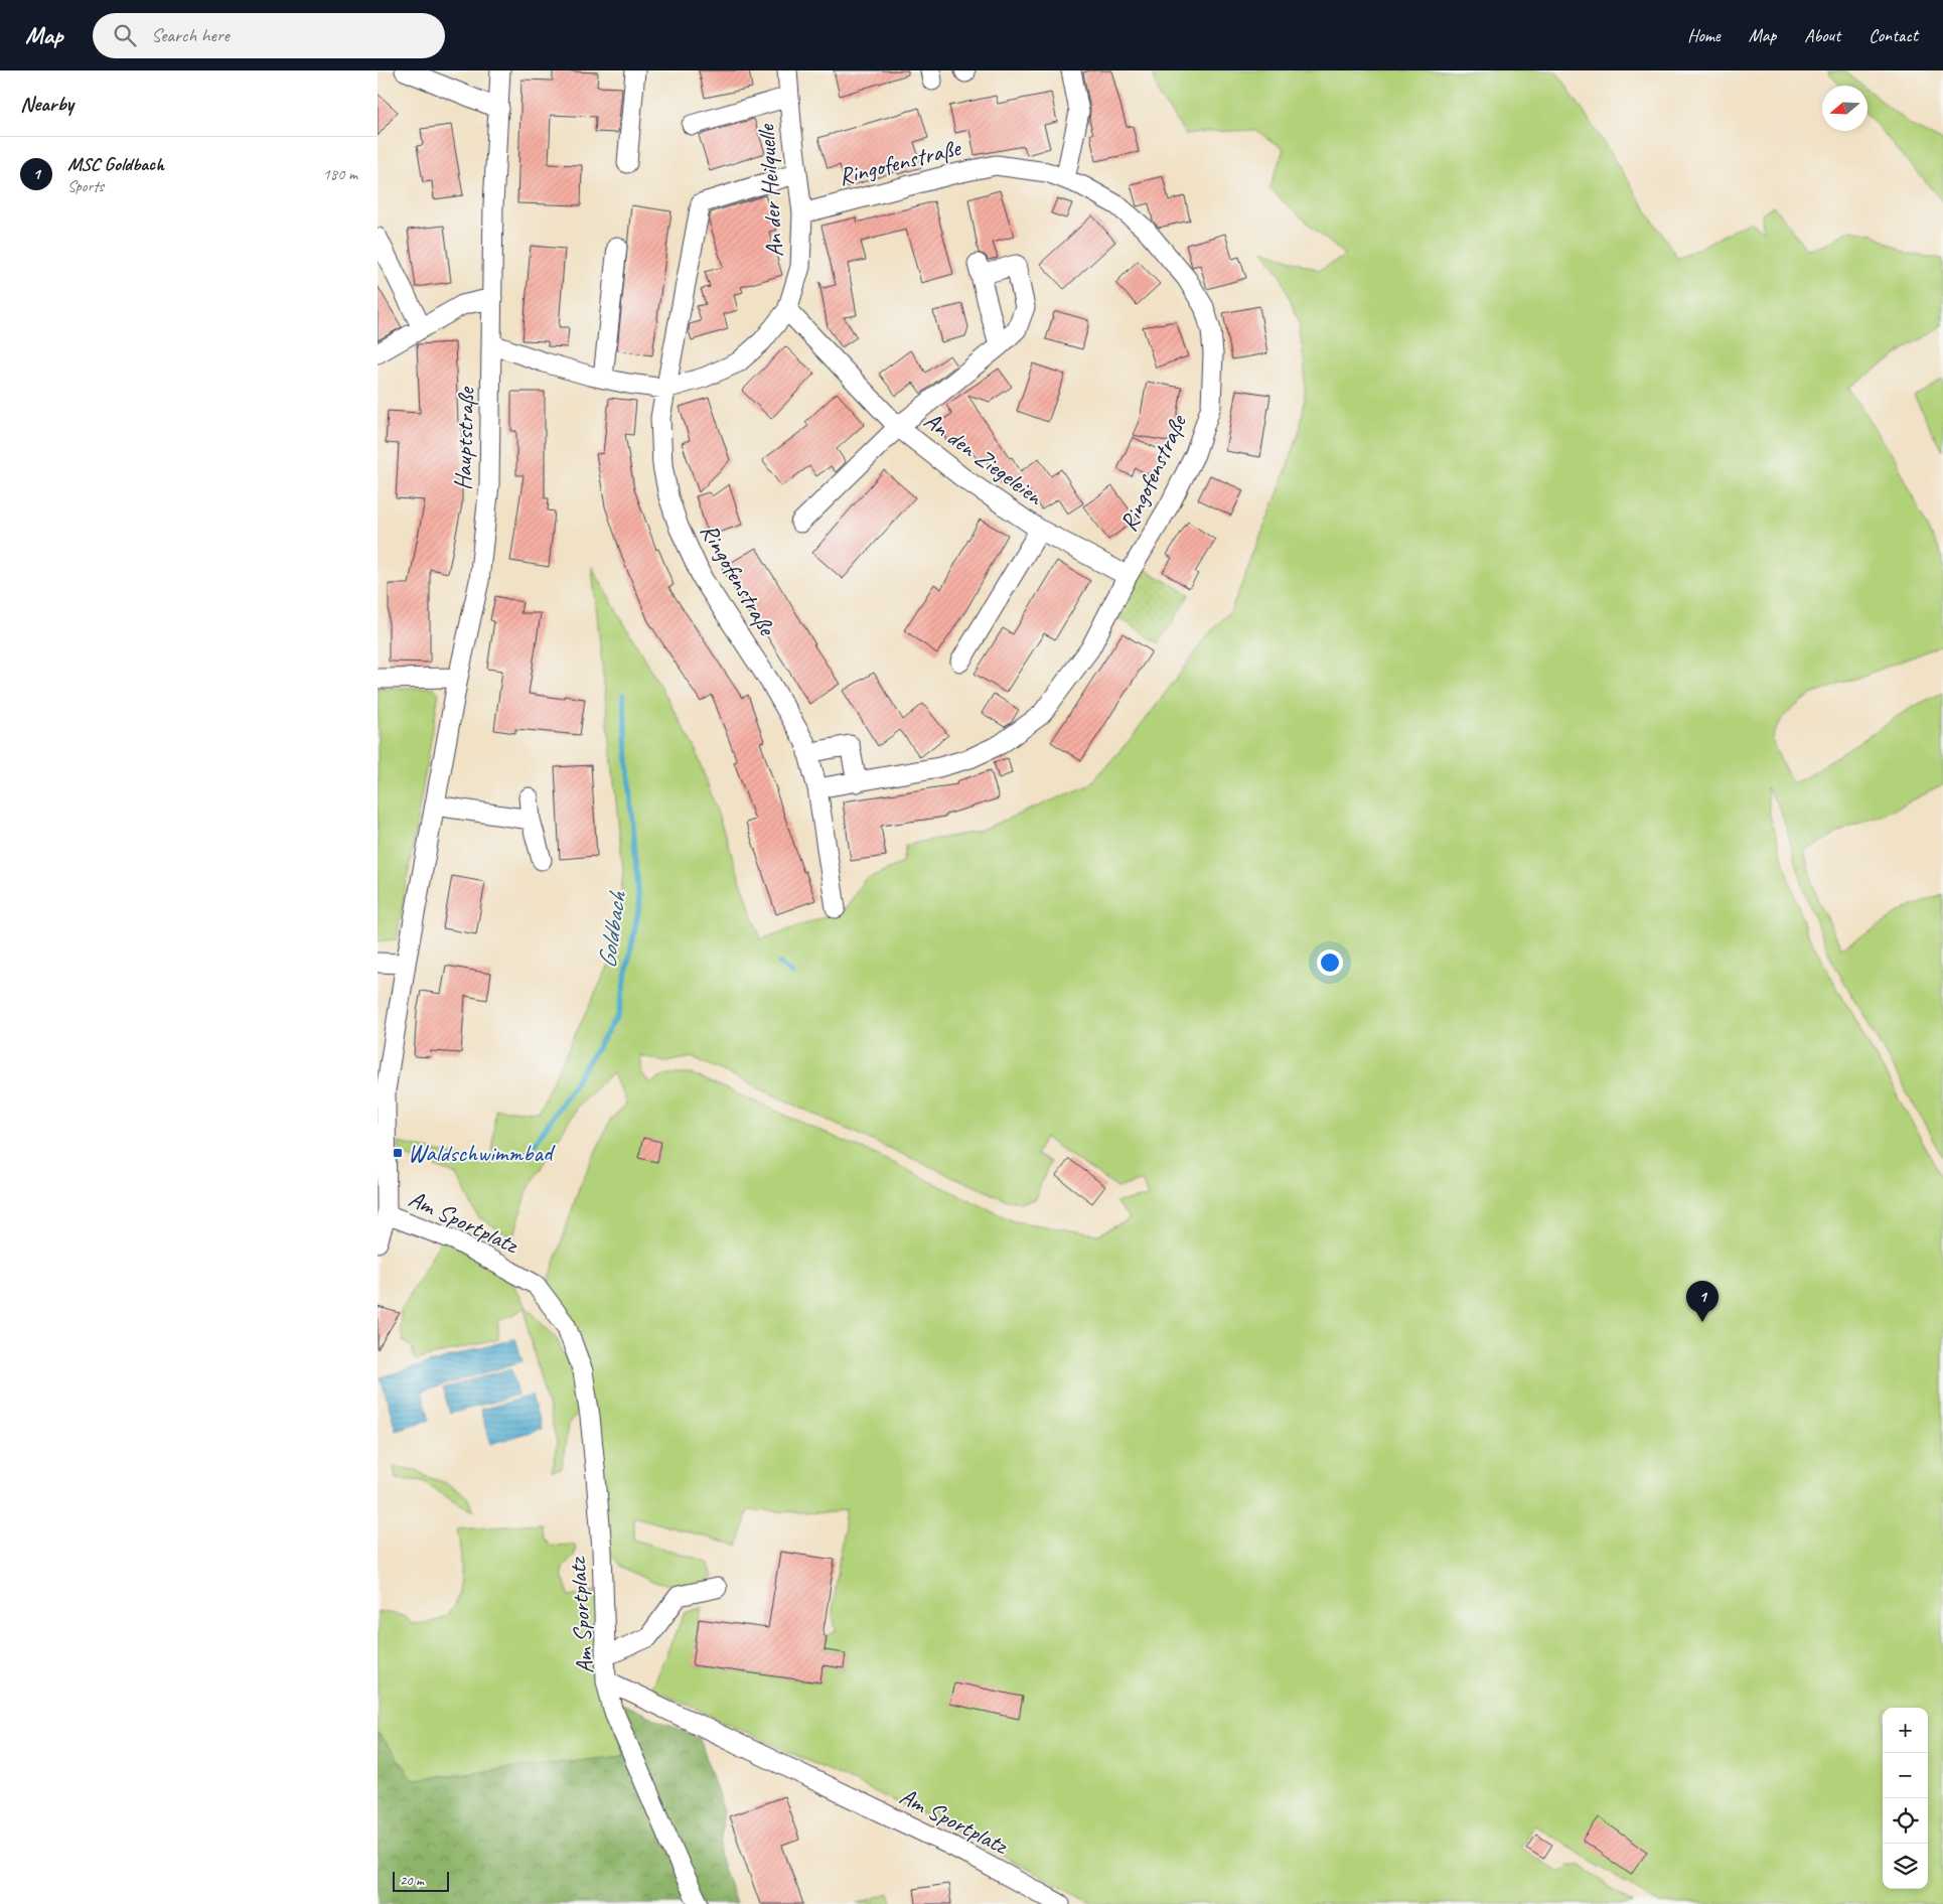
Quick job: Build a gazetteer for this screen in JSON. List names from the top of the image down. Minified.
{"streets":{"street":["Ringofenstraße","An der Heilquelle","Hauptstraße","An den Ziegeleien","Am Sportplatz"]},"crossings":[["Ringofenstraße","An der Heilquelle"],["Ringofenstraße","An den Ziegeleien"],["An der Heilquelle","Hauptstraße"],["An der Heilquelle","An den Ziegeleien"],["Hauptstraße","Am Sportplatz"]],"water":["Goldbach"],"places":{"transit":["Waldschwimmbad"]},"scale_bar":"20 m","north":"left","page":{"header":"Map","search":"Search here","nav":["Home","Map","About","Contact"],"heading":"Nearby","list":[{"mark":"1","name":"MSC Goldbach","note":"Sports","value":"180 m"}],"pins":"1","map_buttons":["+","−"],"scale":"20 m"}}
